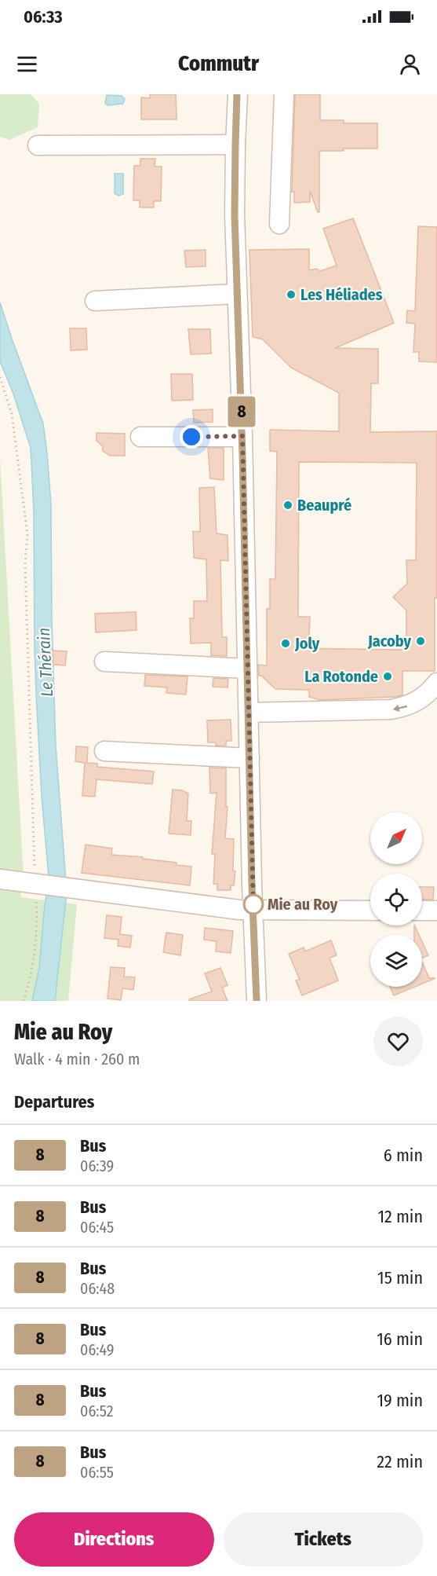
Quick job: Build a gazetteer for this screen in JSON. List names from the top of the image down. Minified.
{"water":["Le Thérain"],"places":["Les Héliades","Beaupré","Jacoby","Joly","La Rotonde","Mie au Roy"],"lines":["bus line 8"],"north":"top right","page":{"status":"06:33","header":"Commutr","on_map":"8","heading":[["Mie au Roy","Walk · 4 min · 260 m"],"Departures"],"list":[{"mark":"8","name":"Bus","note":"06:39","value":"6 min"},{"mark":"8","name":"Bus","note":"06:45","value":"12 min"},{"mark":"8","name":"Bus","note":"06:48","value":"15 min"},{"mark":"8","name":"Bus","note":"06:49","value":"16 min"},{"mark":"8","name":"Bus","note":"06:52","value":"19 min"},{"mark":"8","name":"Bus","note":"06:55","value":"22 min"}],"buttons":["Directions","Tickets"]}}
